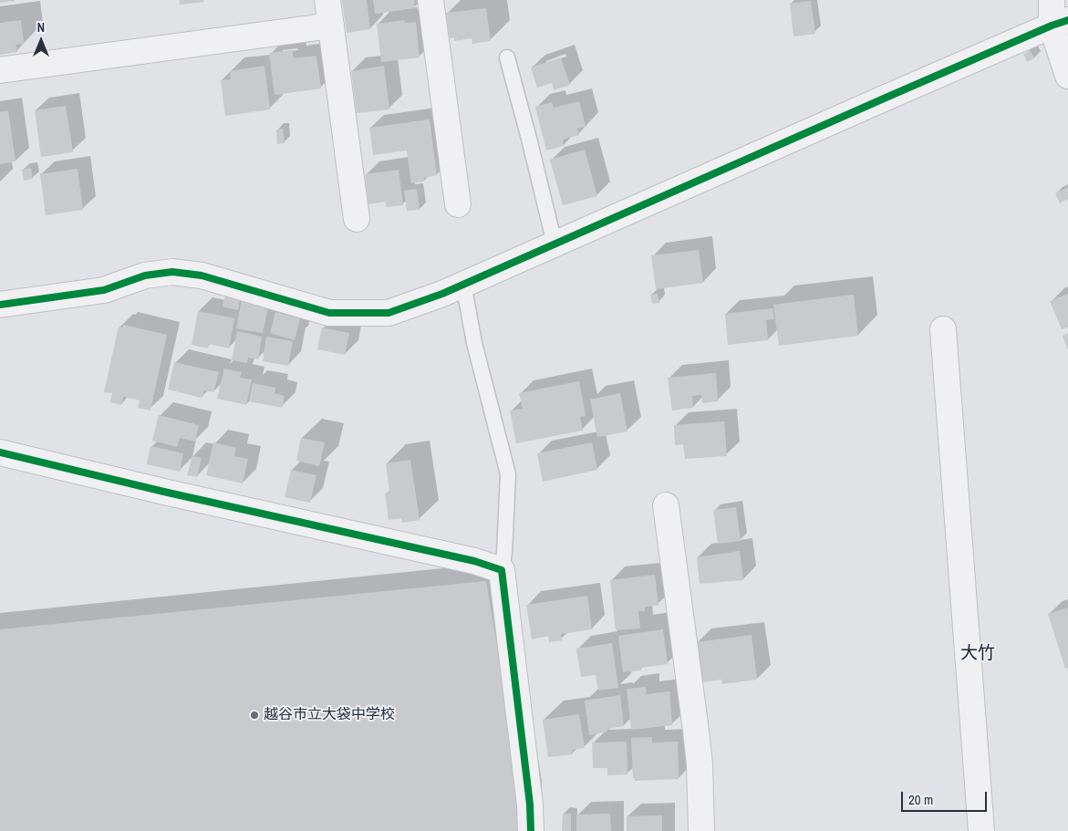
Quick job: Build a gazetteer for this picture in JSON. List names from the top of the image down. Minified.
{"districts":["大竹"],"places":["越谷市立大袋中学校"],"scale_bar":"20 m","north":"top"}
